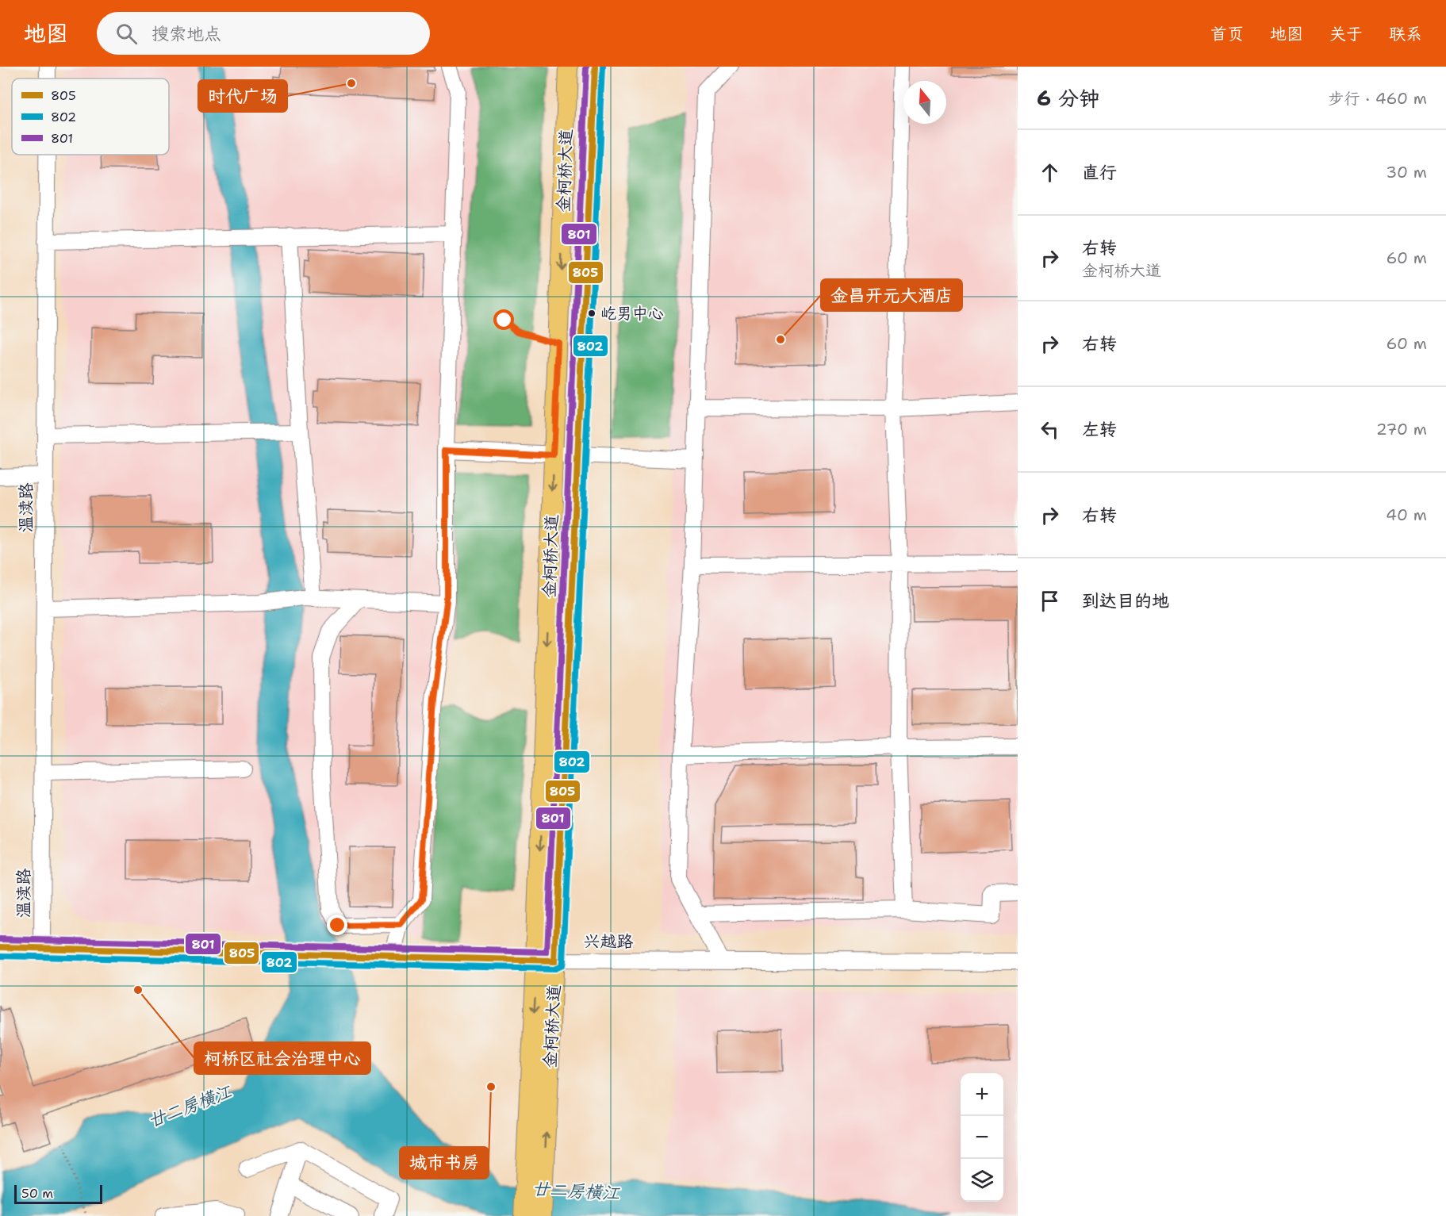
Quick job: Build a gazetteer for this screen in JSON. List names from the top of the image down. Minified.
{"streets":{"main road":["金柯桥大道"],"street":["温渎路","兴越路"]},"crossings":[["金柯桥大道","兴越路"],["温渎路","兴越路"]],"water":["廿二房横江"],"places":["时代广场","屹男中心","金昌开元大酒店","柯桥区社会治理中心","城市书房"],"lines":["transit line 805","transit line 802","transit line 801"],"legend":["805","802","801"],"scale_bar":"50 m","north":"top","page":{"header":"地图","search":"搜索地点","nav":["首页","地图","关于","联系"],"heading":["6 分钟","步行 · 460 m"],"list":[["直行","30 m"],["右转","金柯桥大道","60 m"],["右转","60 m"],["左转","270 m"],["右转","40 m"],"到达目的地"],"map_buttons":["+","−"],"scale":"50 m"}}
